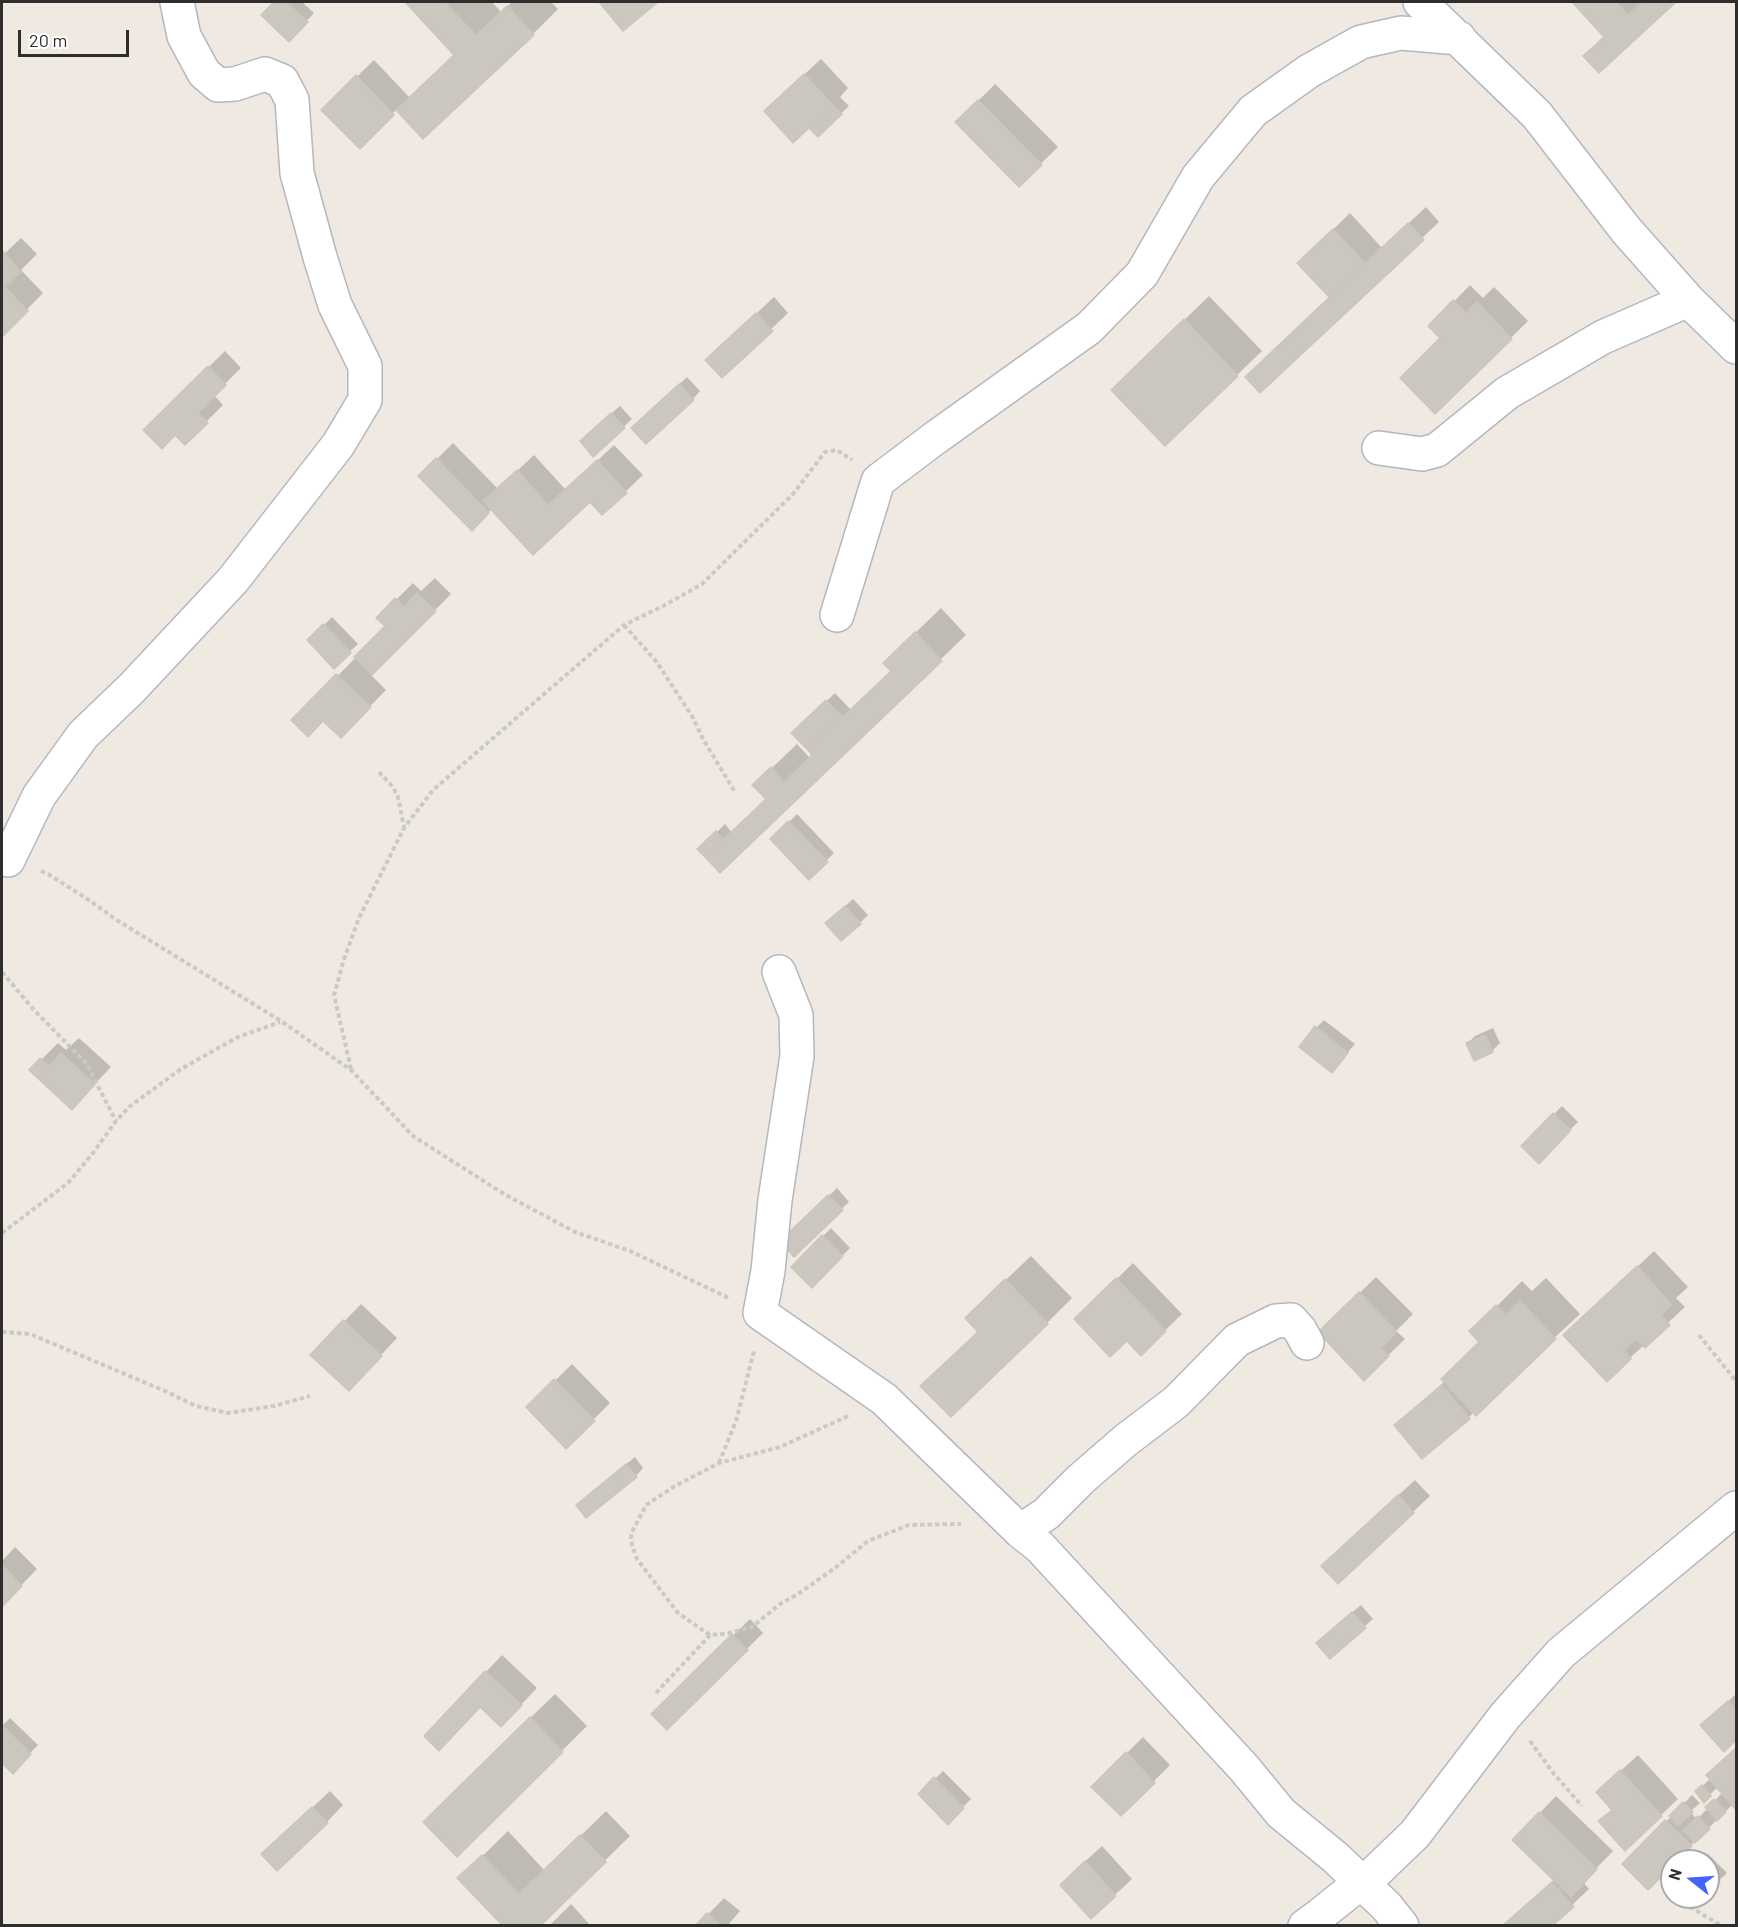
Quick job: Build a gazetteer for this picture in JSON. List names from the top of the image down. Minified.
{"scale_bar":"20 m","north":"left"}
